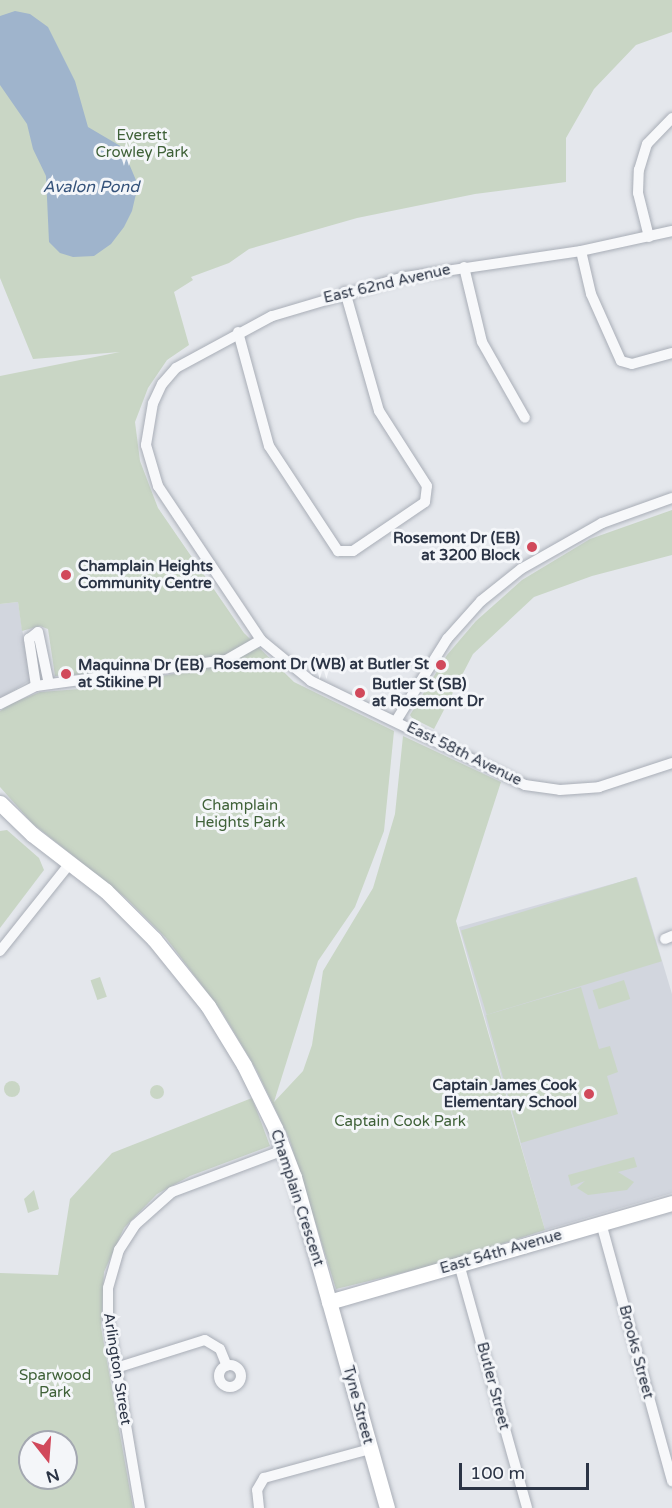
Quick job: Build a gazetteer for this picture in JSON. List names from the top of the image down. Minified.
{"streets":{"street":["East 62nd Avenue","East 58th Avenue","Champlain Crescent","East 54th Avenue","Brooks Street","Arlington Street","Butler Street","Tyne Street"]},"crossings":[["Champlain Crescent","East 54th Avenue"],["Champlain Crescent","Arlington Street"],["Champlain Crescent","Tyne Street"],["East 54th Avenue","Brooks Street"],["East 54th Avenue","Butler Street"],["East 54th Avenue","Tyne Street"]],"water":["Avalon Pond"],"parks":["Everett Crowley Park","Champlain Heights Park","Captain Cook Park","Sparwood Park"],"places":["Rosemont Dr (EB) at 3200 Block","Champlain Heights Community Centre","Rosemont Dr (WB) at Butler St","Maquinna Dr (EB) at Stikine Pl","Butler St (SB) at Rosemont Dr","Captain James Cook Elementary School"],"scale_bar":"100 m","north":"bottom"}
